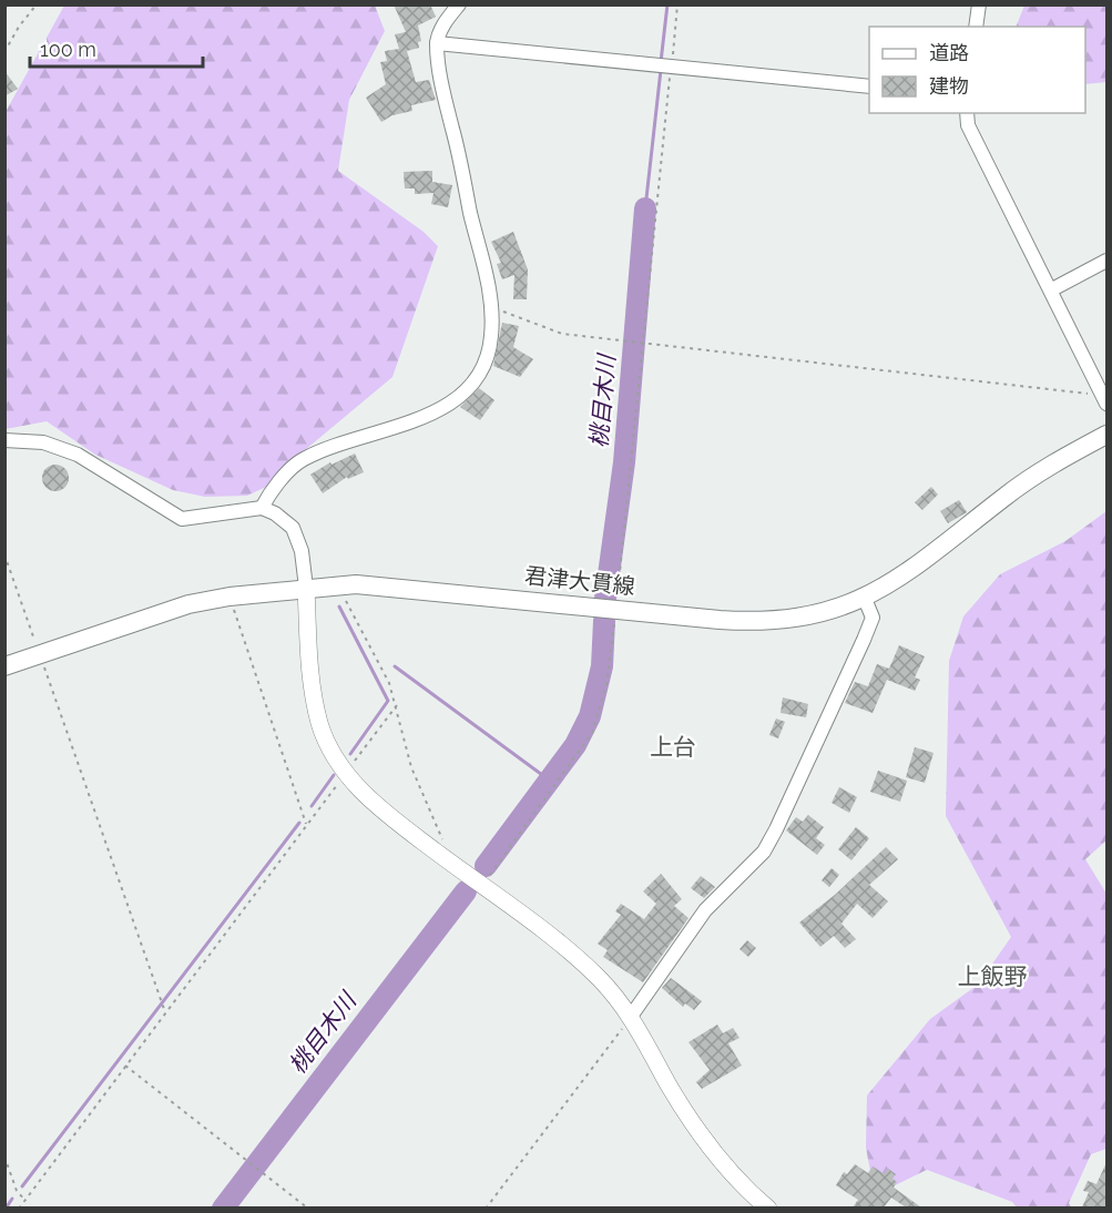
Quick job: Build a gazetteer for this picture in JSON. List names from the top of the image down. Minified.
{"streets":{"main road":["君津大貫線"]},"districts":["上台","上飯野"],"water":["桃目木川"],"legend":["道路","建物"],"scale_bar":"100 m"}
